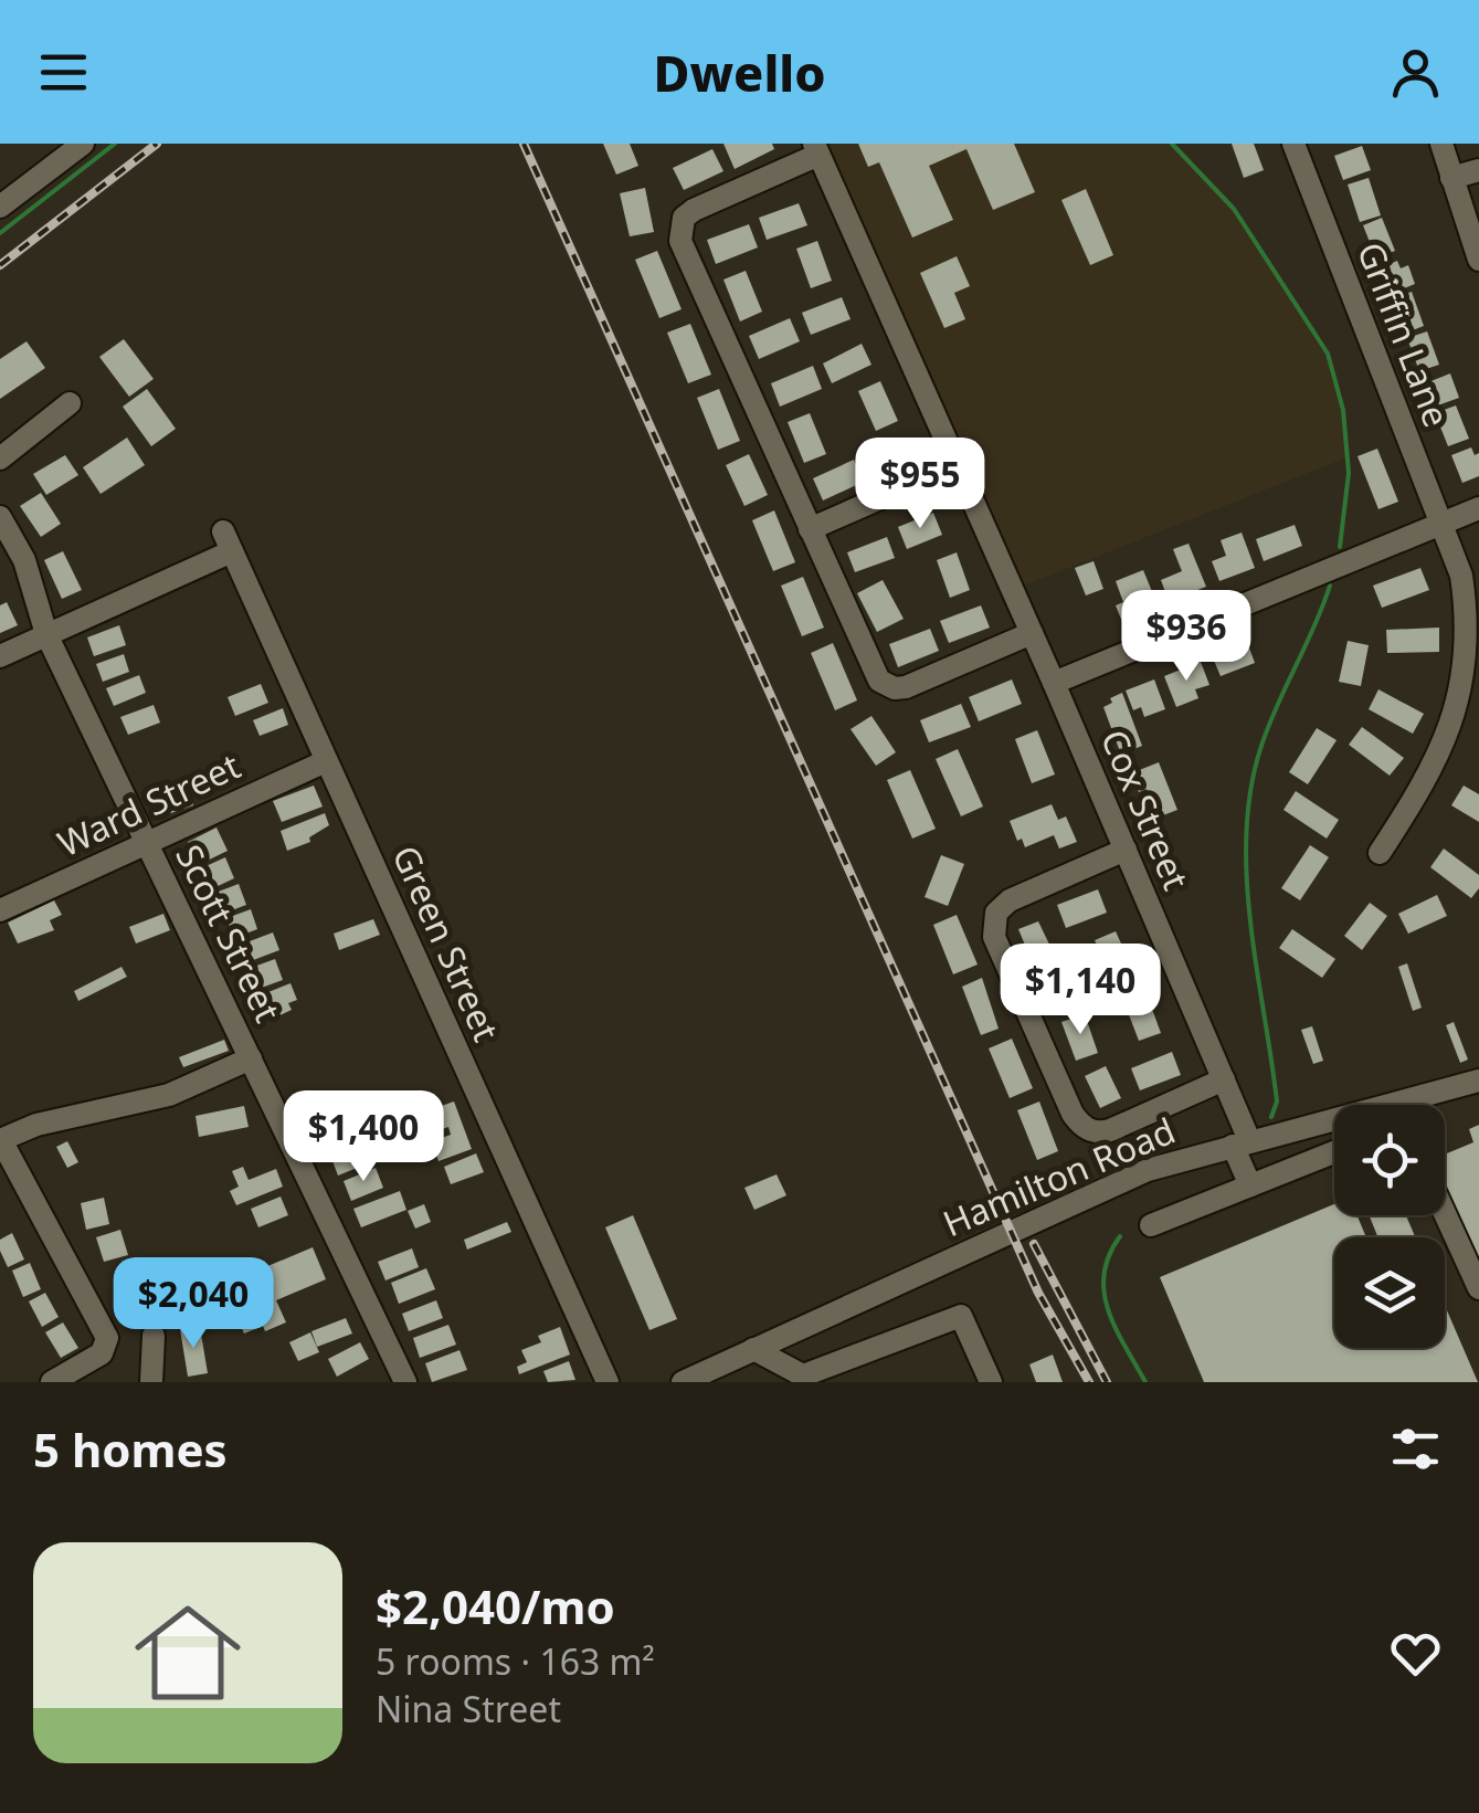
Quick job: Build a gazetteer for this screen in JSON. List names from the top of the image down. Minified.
{"streets":{"street":["Griffin Lane","Ward Street","Cox Street","Scott Street","Green Street","Hamilton Road"]},"crossings":[["Ward Street","Scott Street"],["Ward Street","Green Street"],["Cox Street","Hamilton Road"],["Scott Street","Green Street"]],"page":{"header":"Dwello","price":["$955","$936","$1,140","$1,400","$2,040"],"heading":"5 homes","list":[{"name":"$2,040/mo","note":"5 rooms · 163 m² · Nina Street"}]}}
